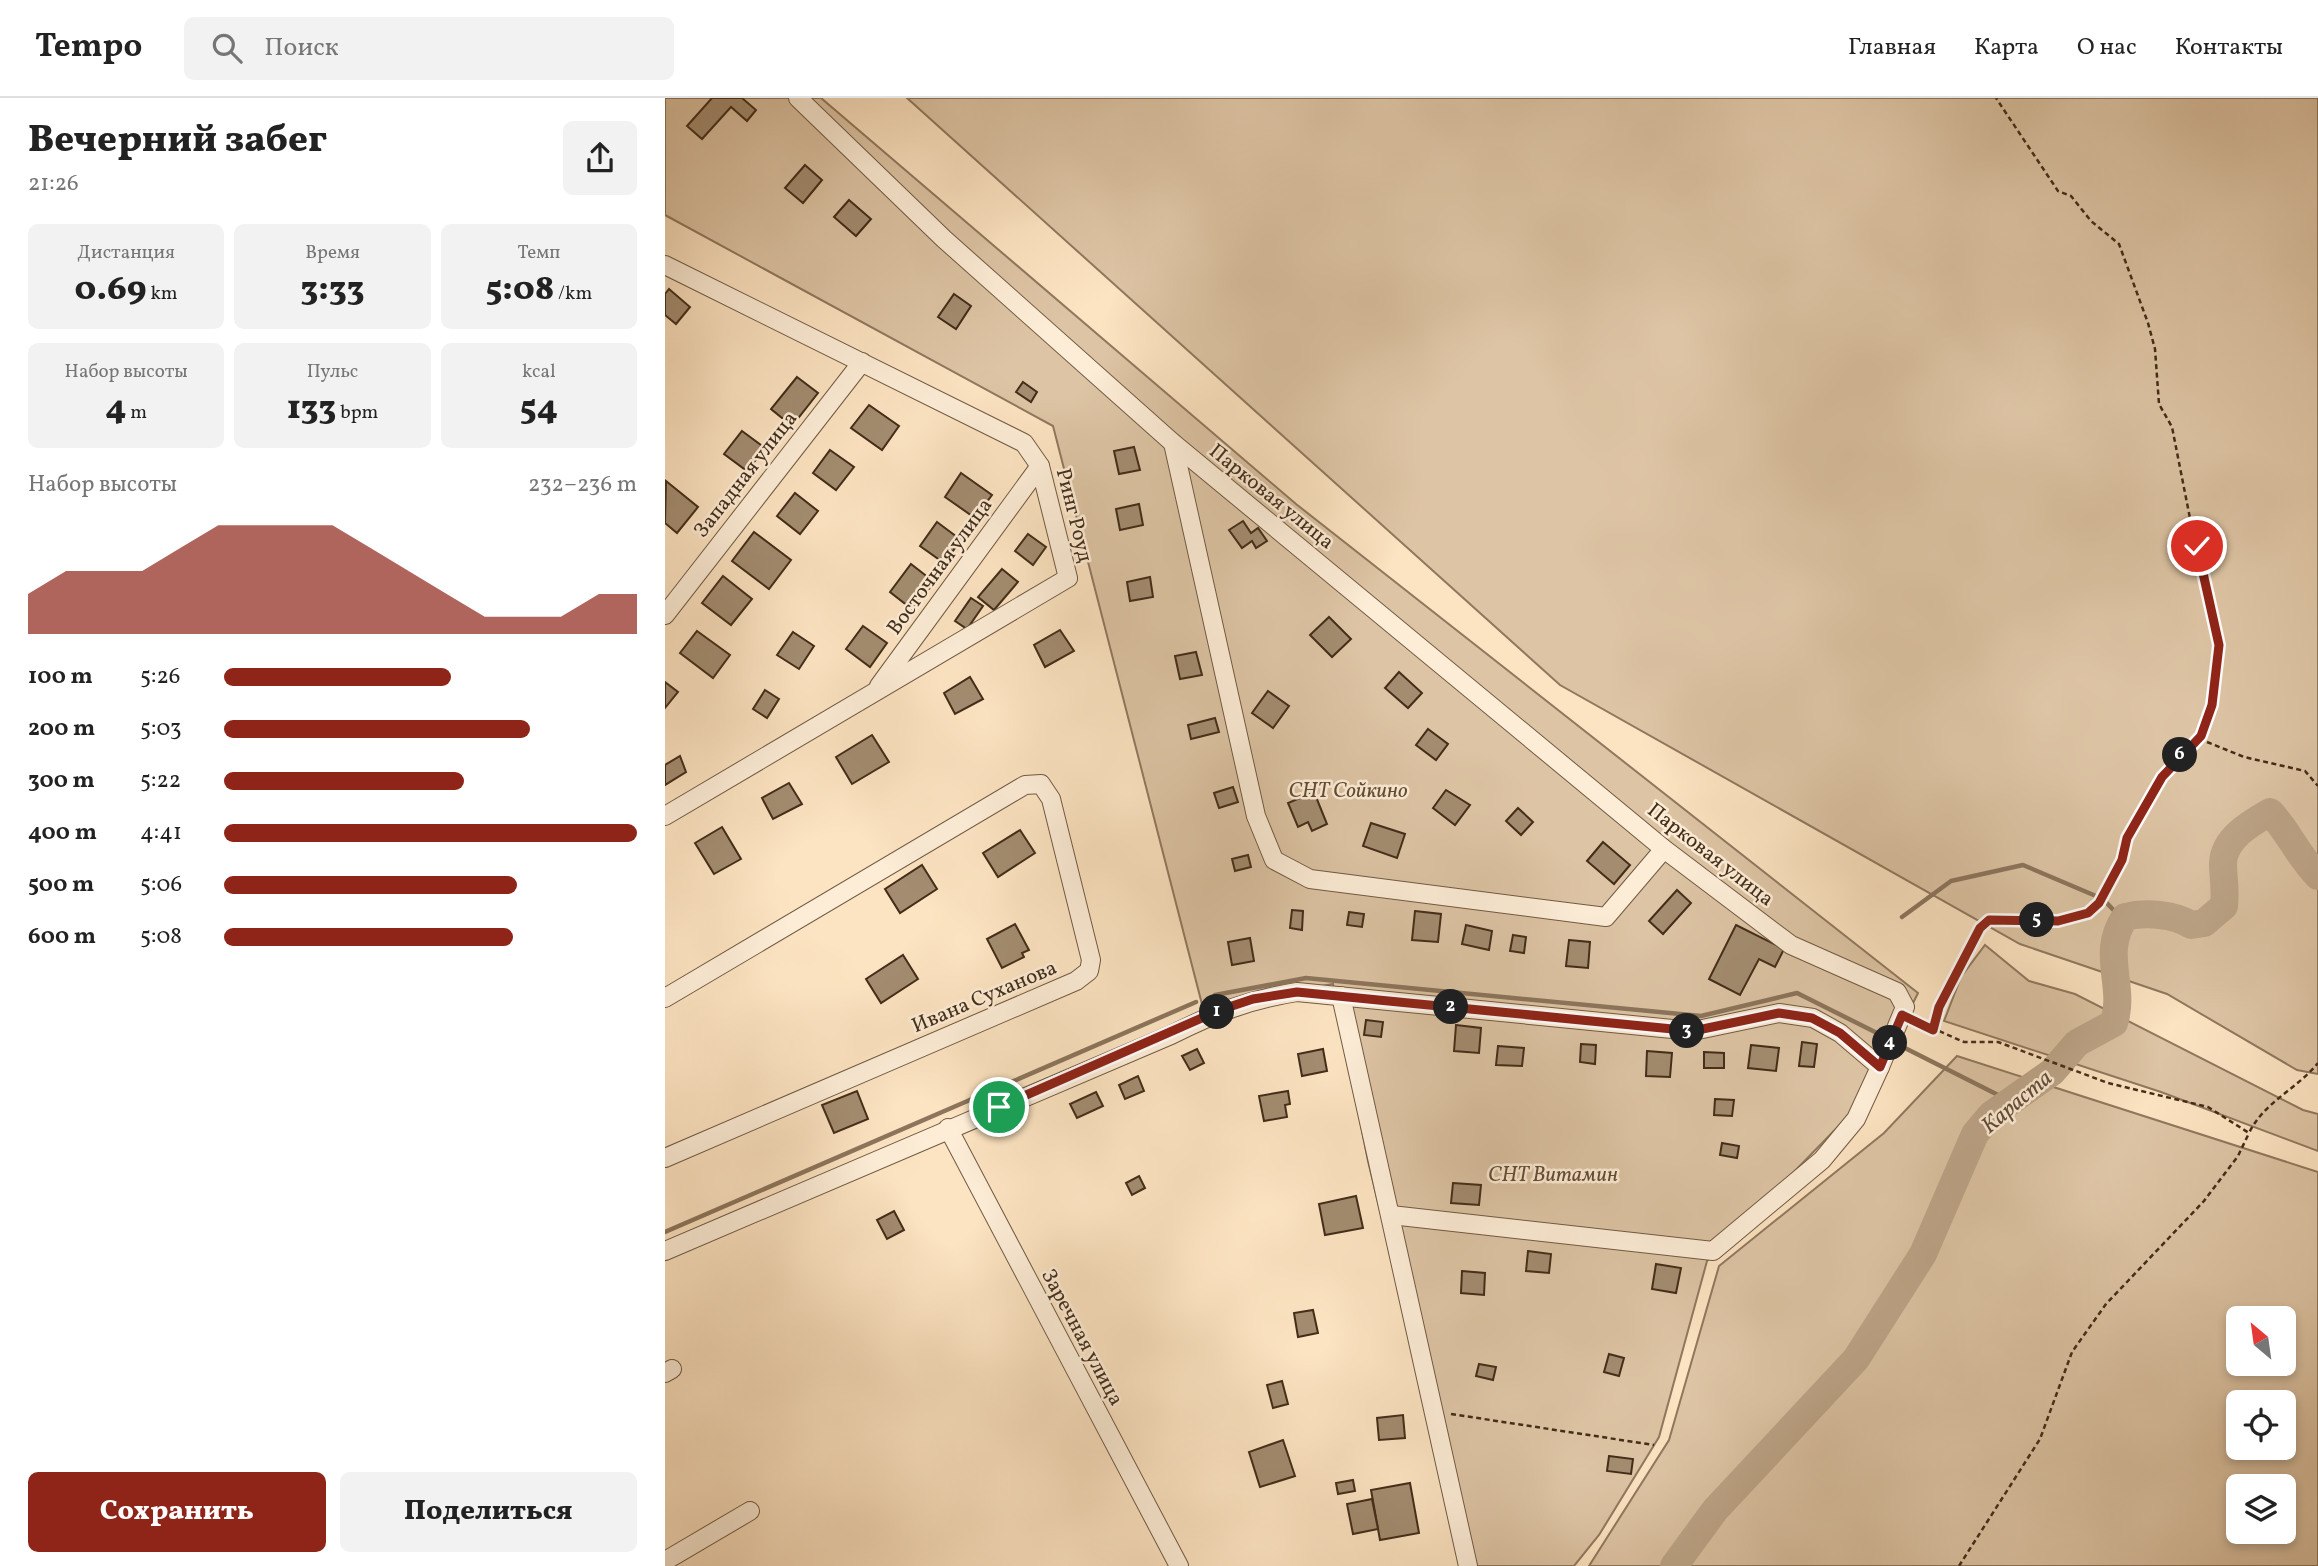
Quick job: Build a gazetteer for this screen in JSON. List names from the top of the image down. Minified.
{"streets":{"street":["Западная улица","Парковая улица","Ринг Роуд","Восточная улица","Ивана Суханова","Заречная улица"]},"crossings":[["Западная улица","Ринг Роуд"],["Ринг Роуд","Восточная улица"]],"water":["Караста"],"parks":["СНТ Сойкино","СНТ Витамин"],"north":"top left","page":{"header":"Tempo","search":"Поиск","nav":["Главная","Карта","О нас","Контакты"],"heading":["Вечерний забег","21:26"],"stats":[["Дистанция","0.69 km"],["Время","3:33"],["Темп","5:08 /km"],["Набор высоты","4 m"],["Пульс","133 bpm"],["kcal","54"]],"chart":["Набор высоты","232–236 m"],"list":[{"name":"100 m","note":"5:26"},{"name":"200 m","note":"5:03"},{"name":"300 m","note":"5:22"},{"name":"400 m","note":"4:41"},{"name":"500 m","note":"5:06"},{"name":"600 m","note":"5:08"}],"pins":["6","5","2","1","3","4"],"buttons":["Сохранить","Поделиться"]}}
